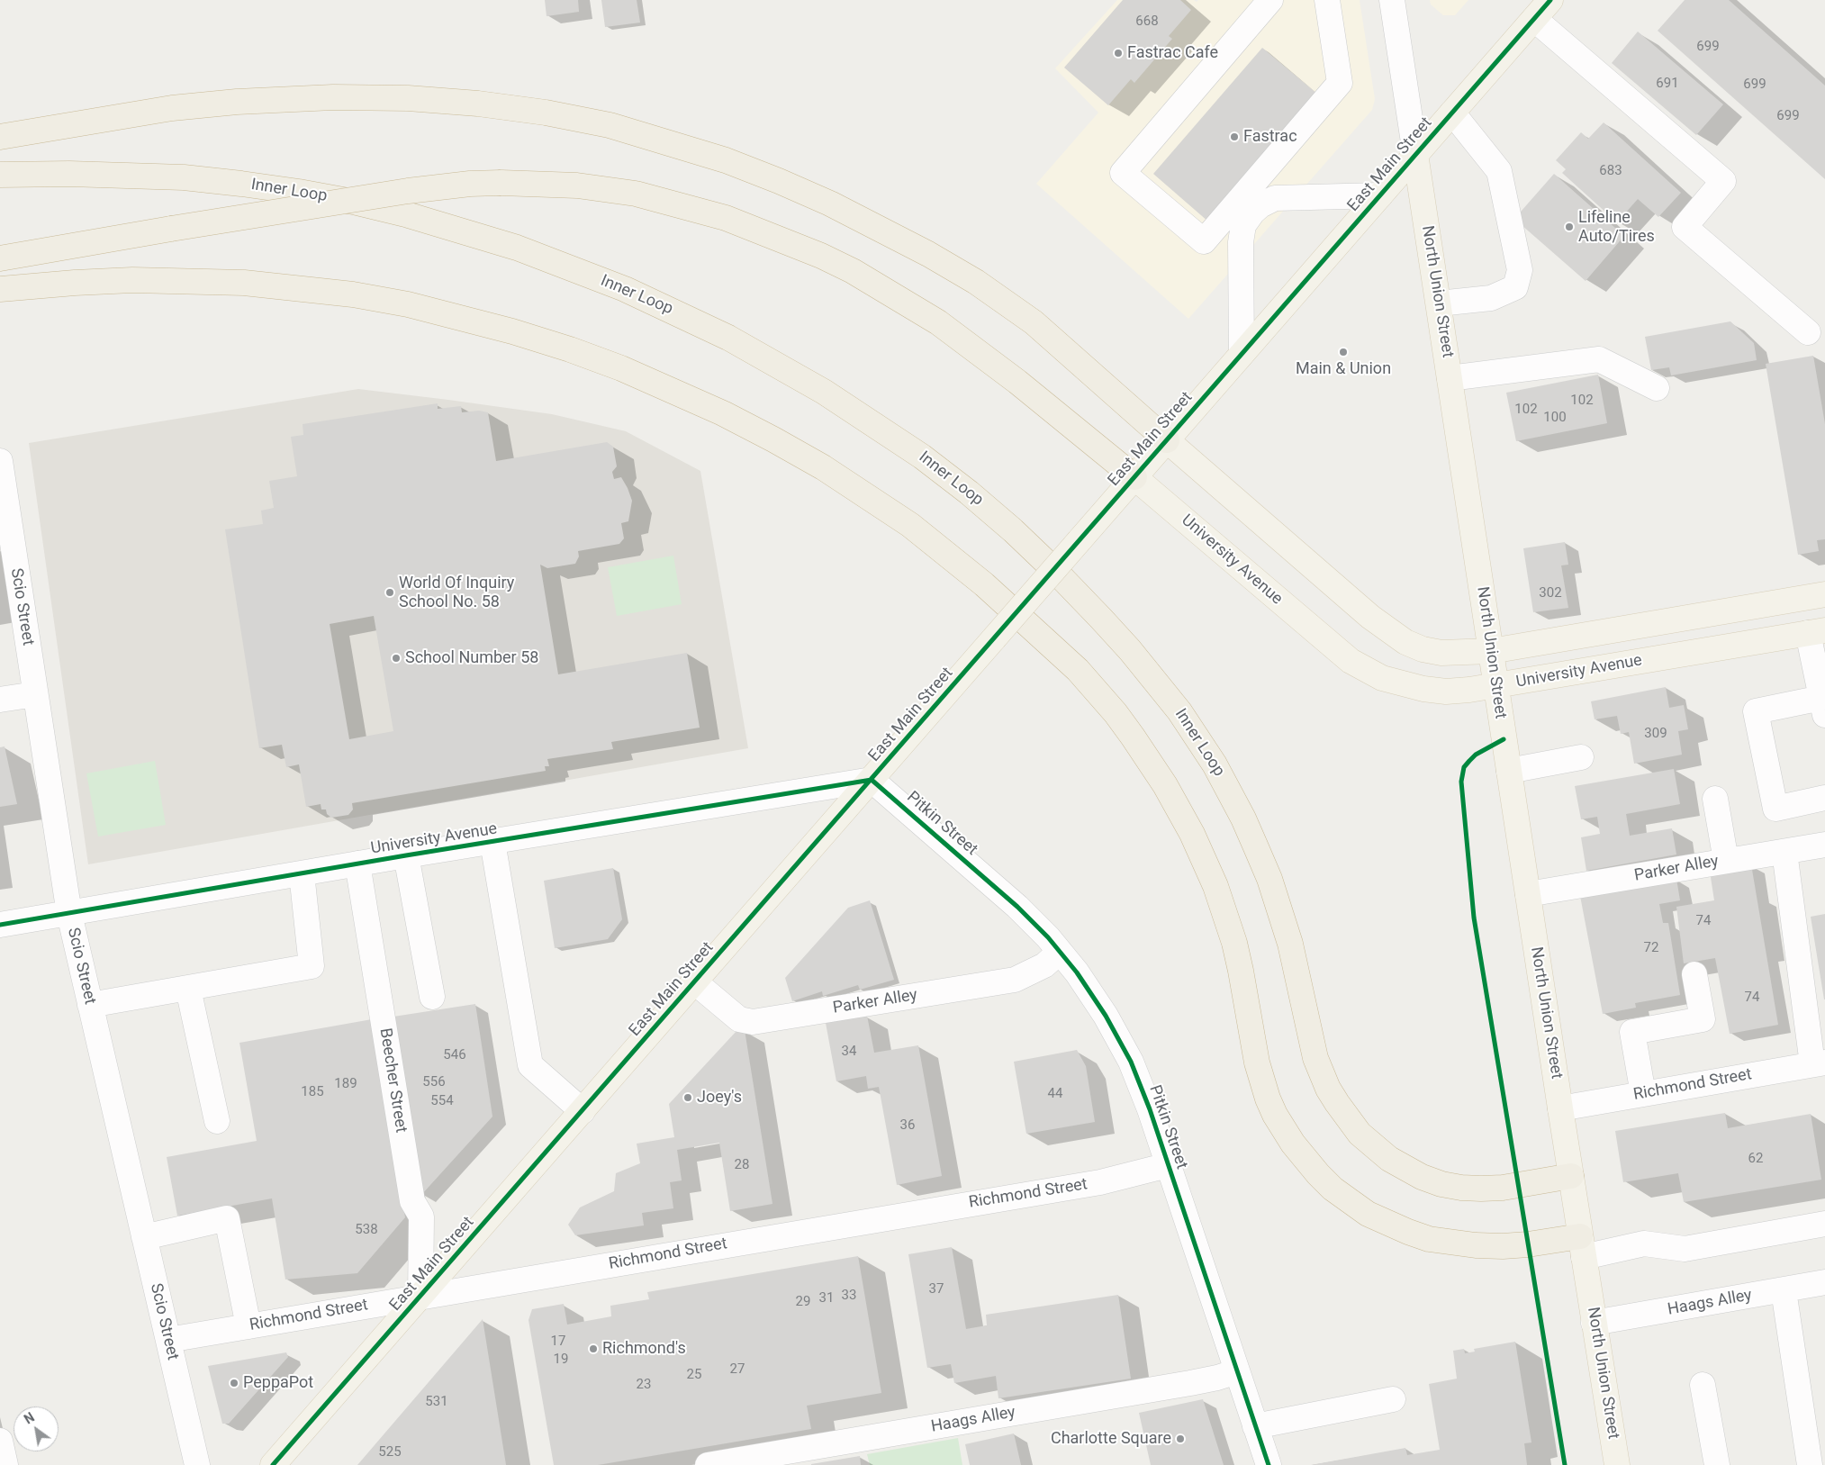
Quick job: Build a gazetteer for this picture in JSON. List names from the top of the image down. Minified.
{"streets":{"highway":["Inner Loop"],"main road":["East Main Street","North Union Street","University Avenue"],"street":["Scio Street","Pitkin Street","Parker Alley","Beecher Street","Richmond Street","Haags Alley"]},"crossings":[["East Main Street","North Union Street"],["East Main Street","University Avenue"],["East Main Street","Pitkin Street"],["East Main Street","Parker Alley"],["East Main Street","Beecher Street"],["East Main Street","Richmond Street"],["Inner Loop","North Union Street"],["North Union Street","University Avenue"],["North Union Street","Parker Alley"],["North Union Street","Richmond Street"],["North Union Street","Haags Alley"],["University Avenue","Scio Street"],["University Avenue","Pitkin Street"],["University Avenue","Beecher Street"],["Scio Street","Richmond Street"],["Pitkin Street","Parker Alley"],["Pitkin Street","Richmond Street"],["Pitkin Street","Haags Alley"],["Beecher Street","Richmond Street"]],"places":["Fastrac Cafe","Fastrac","Lifeline Auto/Tires","Main & Union","World Of Inquiry School No. 58","School Number 58","Joey's","Richmond's","PeppaPot","Charlotte Square"],"house_numbers":["668","699","691","699","699","683","102","102","100","302","309","74","72","74","34","546","556","189","185","44","554","36","62","28","538","37","33","31","29","17","19","27","25","23","531","525"],"north":"top left"}
